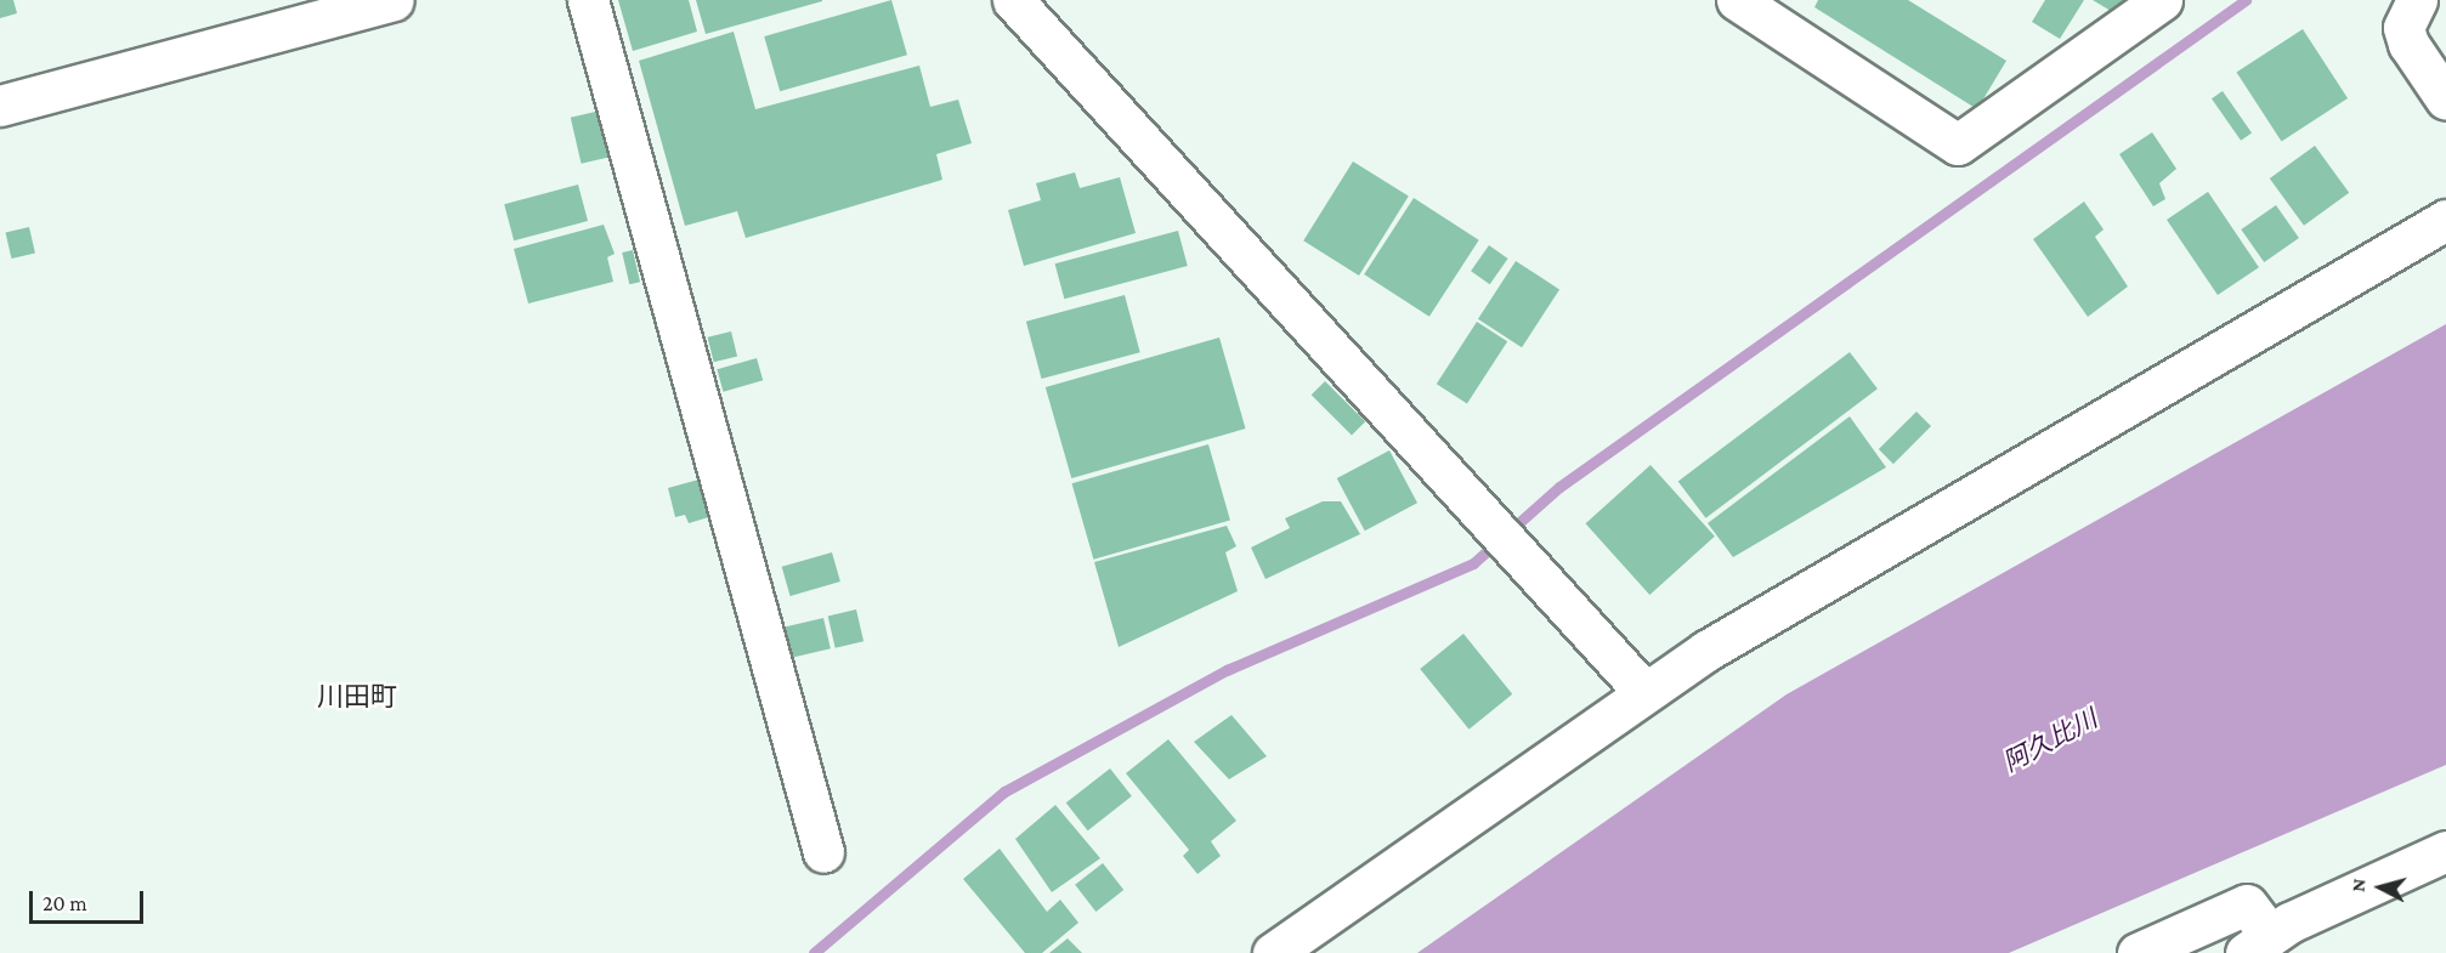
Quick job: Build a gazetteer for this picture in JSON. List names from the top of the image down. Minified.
{"districts":["川田町"],"water":["阿久比川"],"scale_bar":"20 m","north":"left"}
